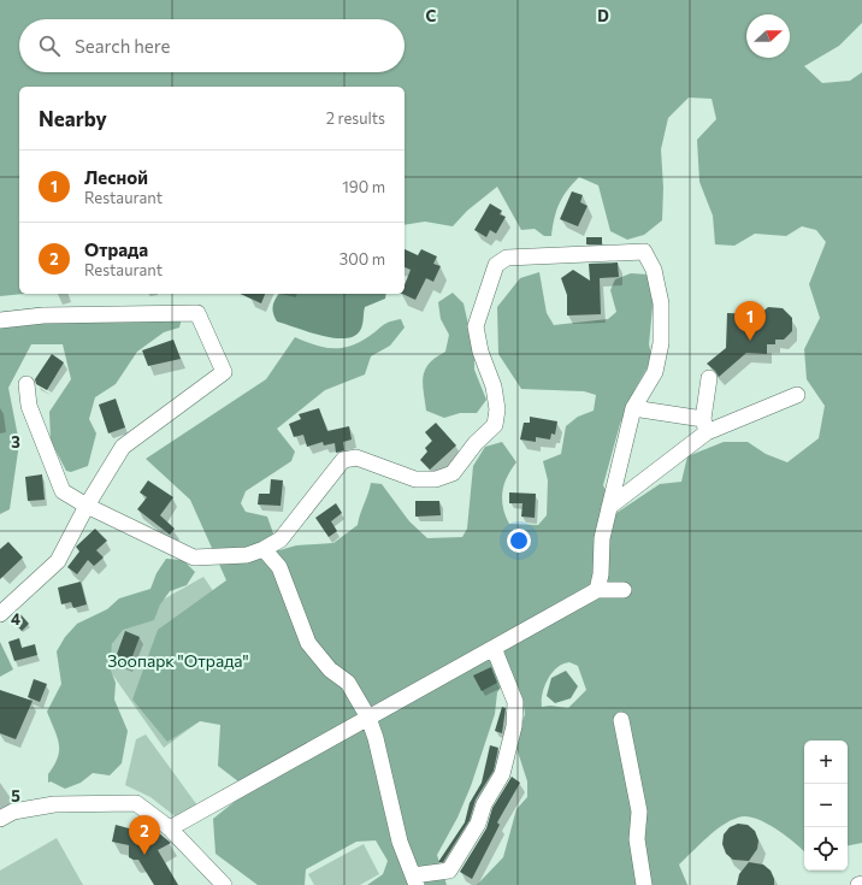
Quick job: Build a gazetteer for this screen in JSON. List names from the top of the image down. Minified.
{"parks":["Зоопарк \"Отрада\""],"north":"right","page":{"search":"Search here","heading":["Nearby","2 results"],"list":[{"mark":"1","name":"Лесной","note":"Restaurant","value":"190 m"},{"mark":"2","name":"Отрада","note":"Restaurant","value":"300 m"}],"pins":["1","2"],"map_buttons":["+","−"]},"grid":{"columns":["C","D"],"rows":["3","4","5"]}}
